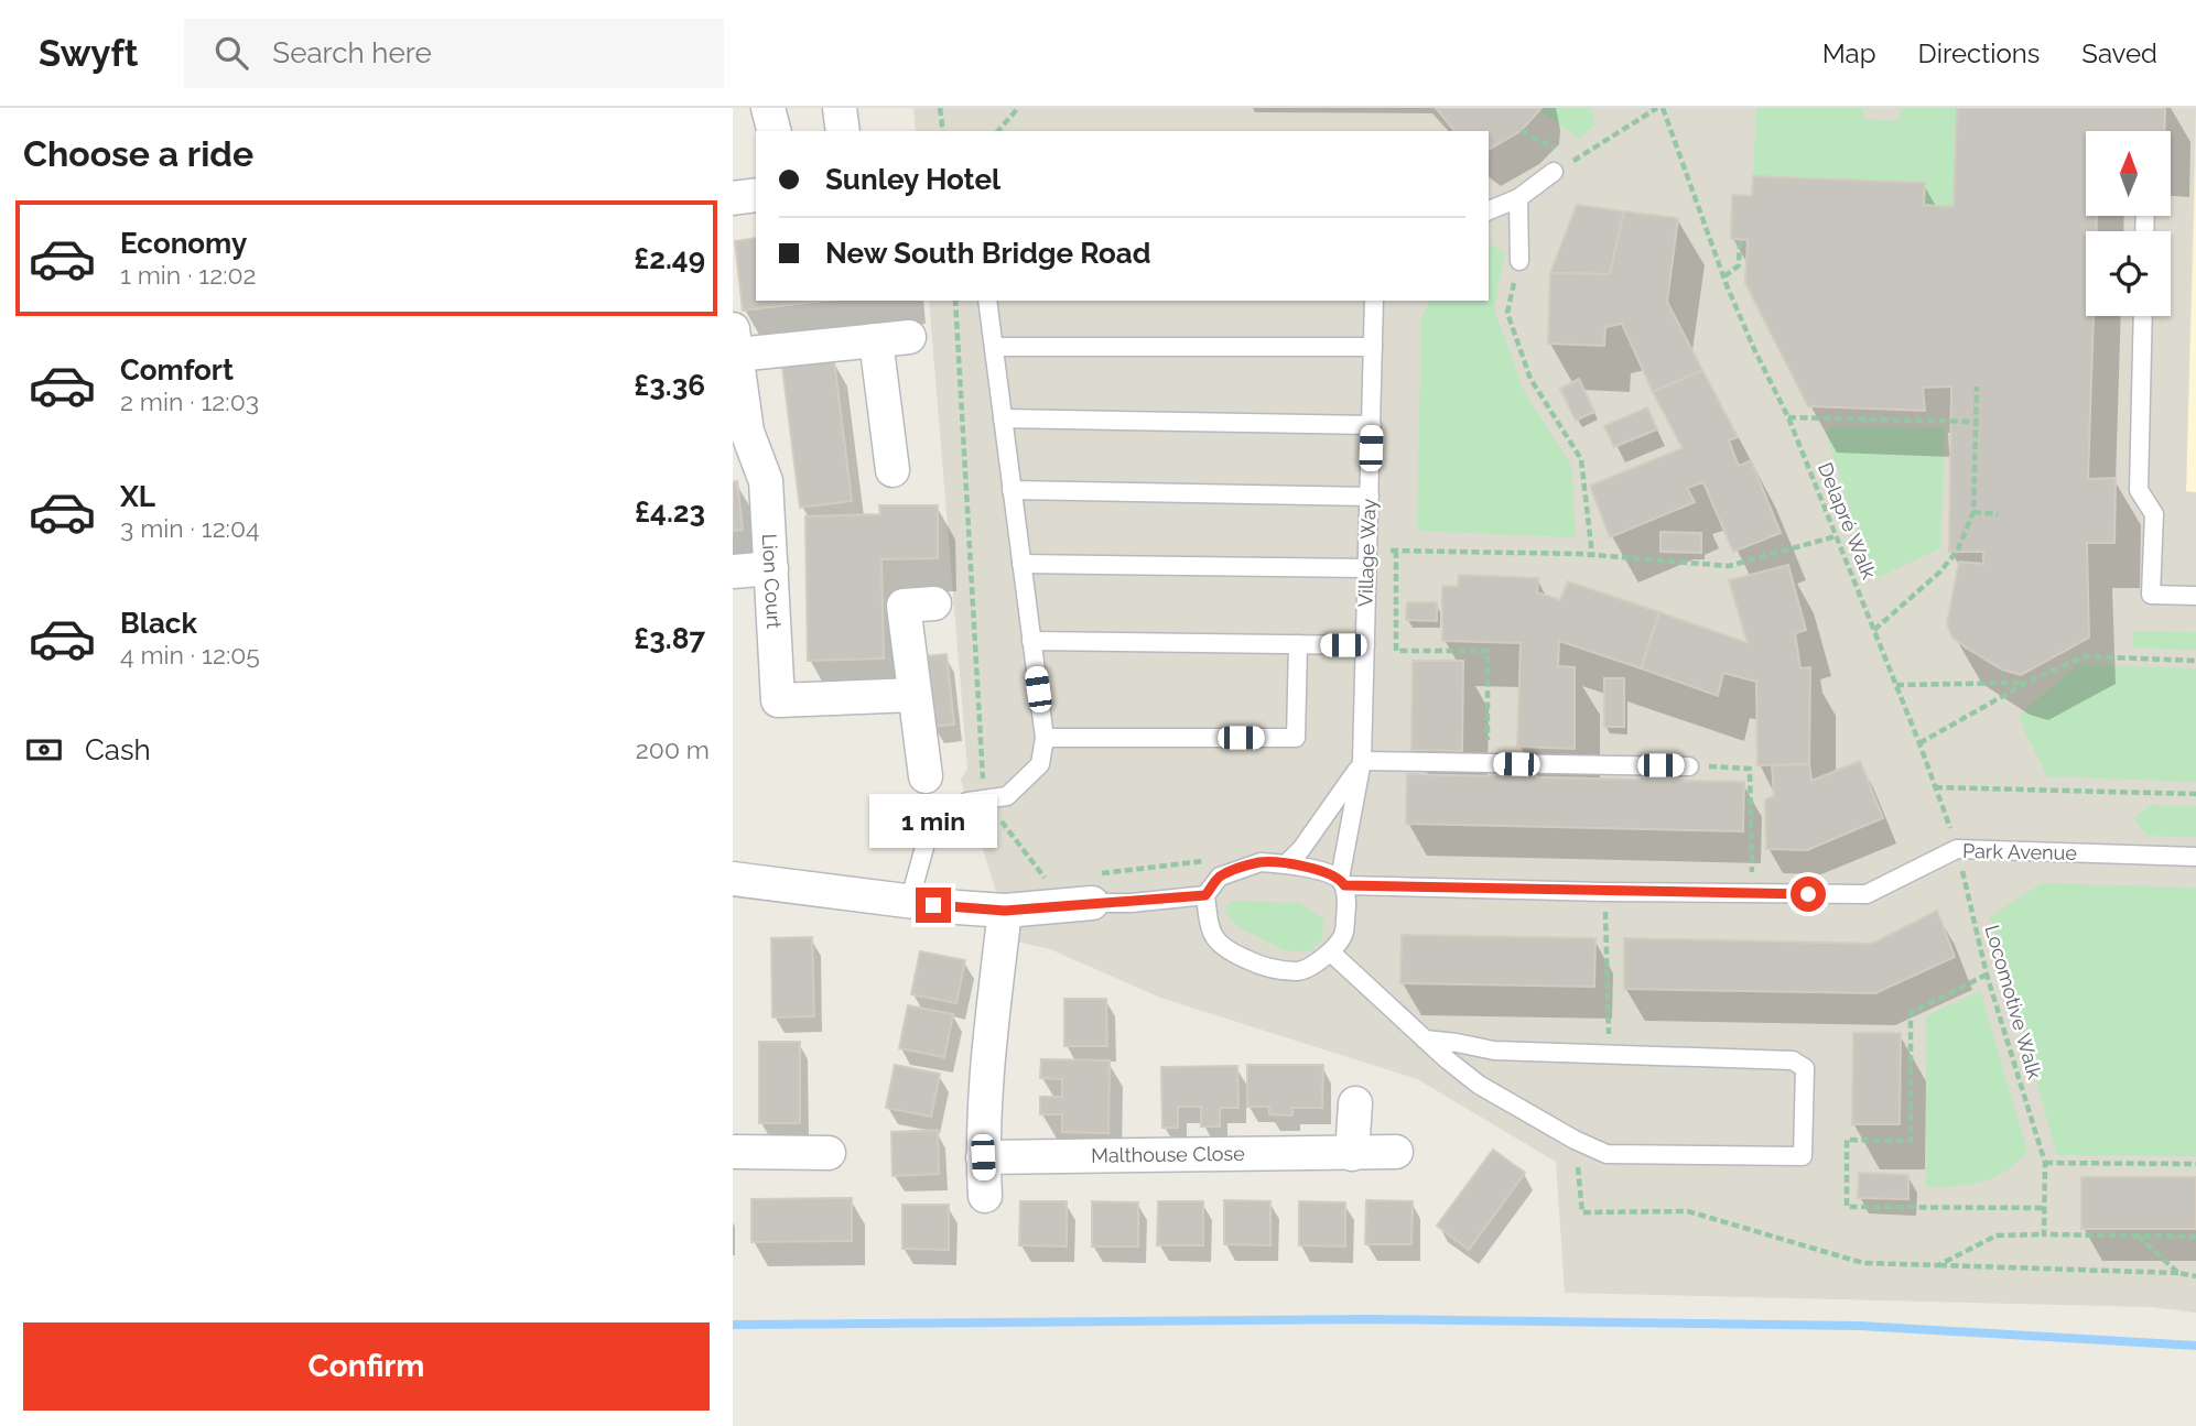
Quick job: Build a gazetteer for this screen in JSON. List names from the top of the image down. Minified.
{"streets":{"street":["Lion Court","Malthouse Close"],"lane":["Village Way","Park Avenue"],"path":["Delapré Walk","Locomotive Walk"]},"crossings":[["Delapré Walk","Park Avenue"],["Delapré Walk","Locomotive Walk"],["Village Way","Park Avenue"],["Park Avenue","Locomotive Walk"]],"north":"top","page":{"header":"Swyft","search":"Search here","nav":["Map","Directions","Saved"],"heading":"Choose a ride","banner":["Sunley Hotel","New South Bridge Road"],"list":[{"name":"Economy","note":"1 min · 12:02","value":"£2.49"},{"name":"Comfort","note":"2 min · 12:03","value":"£3.36"},{"name":"XL","note":"3 min · 12:04","value":"£4.23"},{"name":"Black","note":"4 min · 12:05","value":"£3.87"}],"pay":["Cash","200 m"],"bubble":"1 min","buttons":"Confirm"}}
